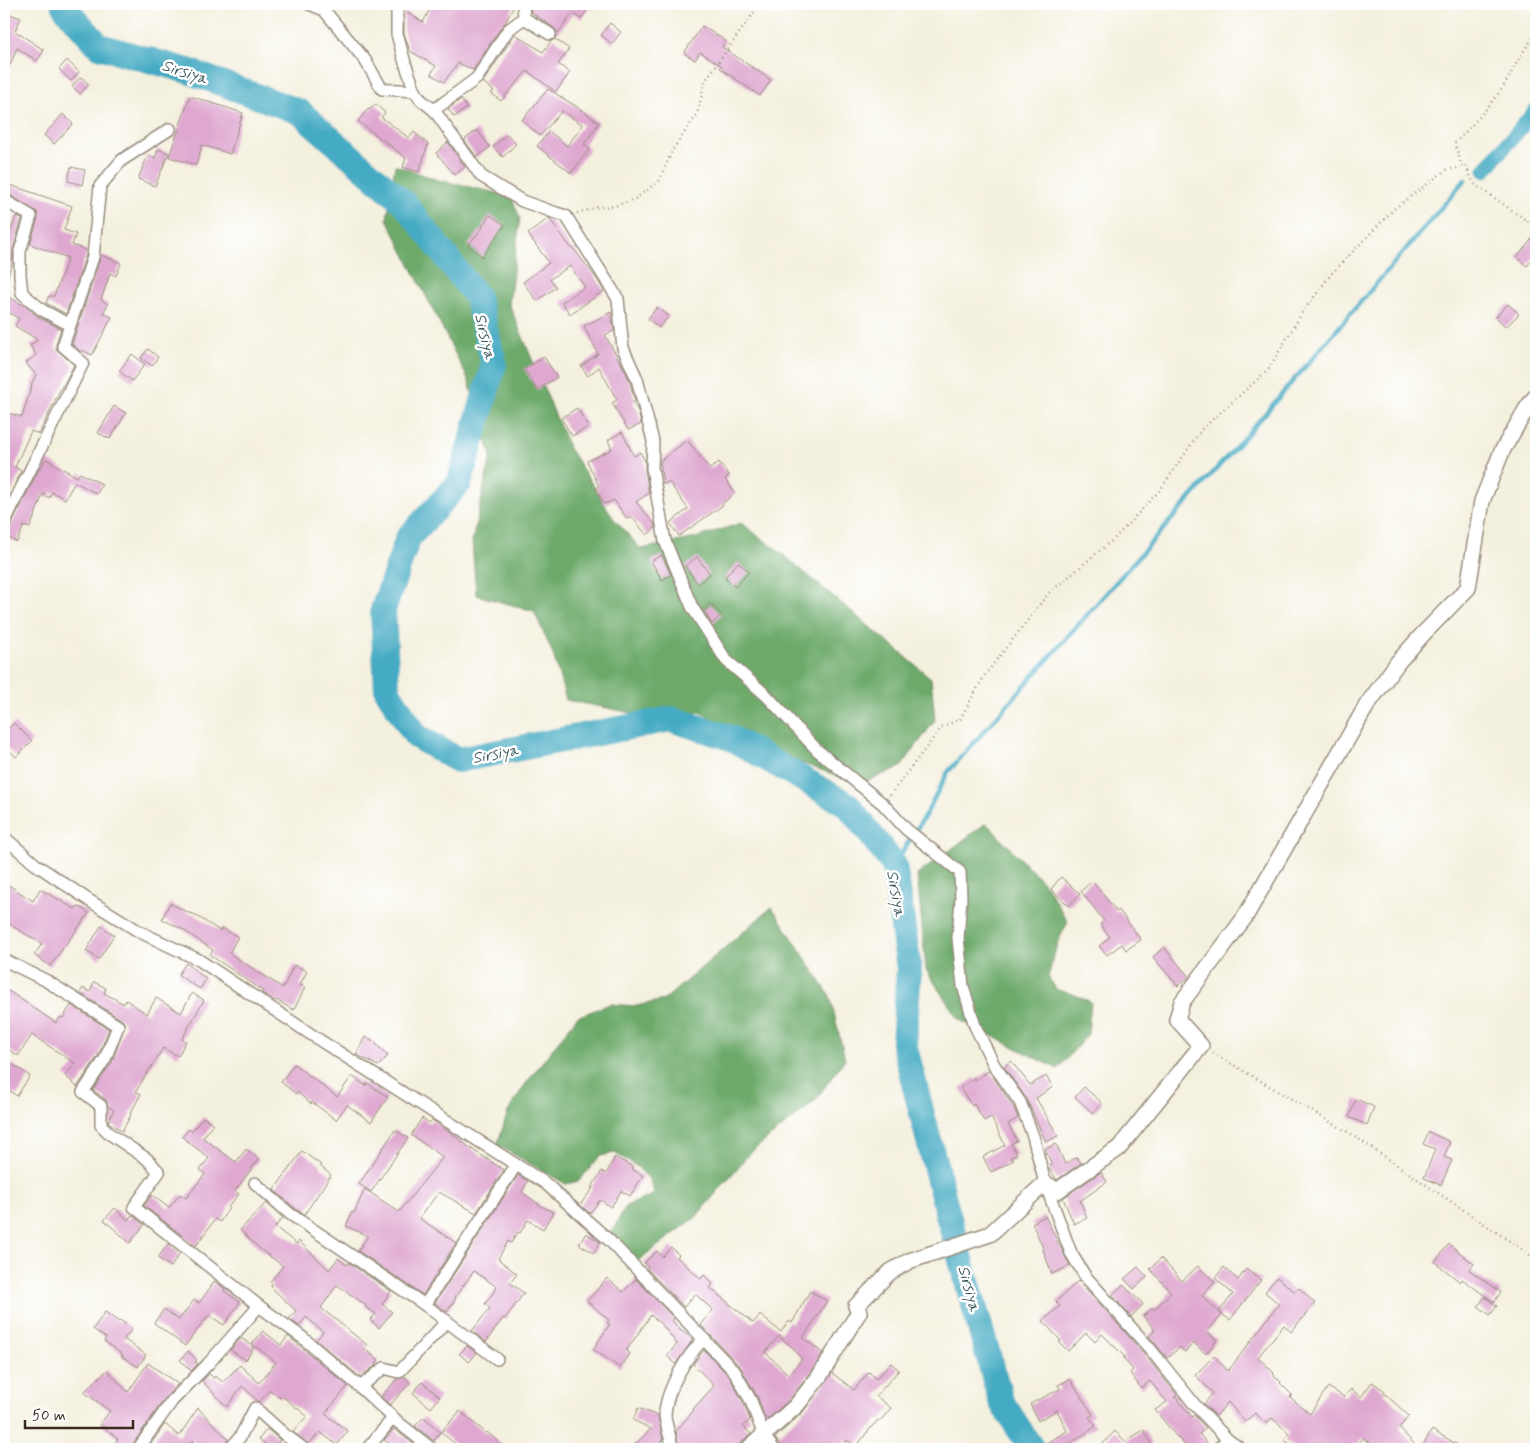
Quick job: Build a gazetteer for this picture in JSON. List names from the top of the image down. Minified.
{"water":["Sirsiya"],"scale_bar":"50 m"}
